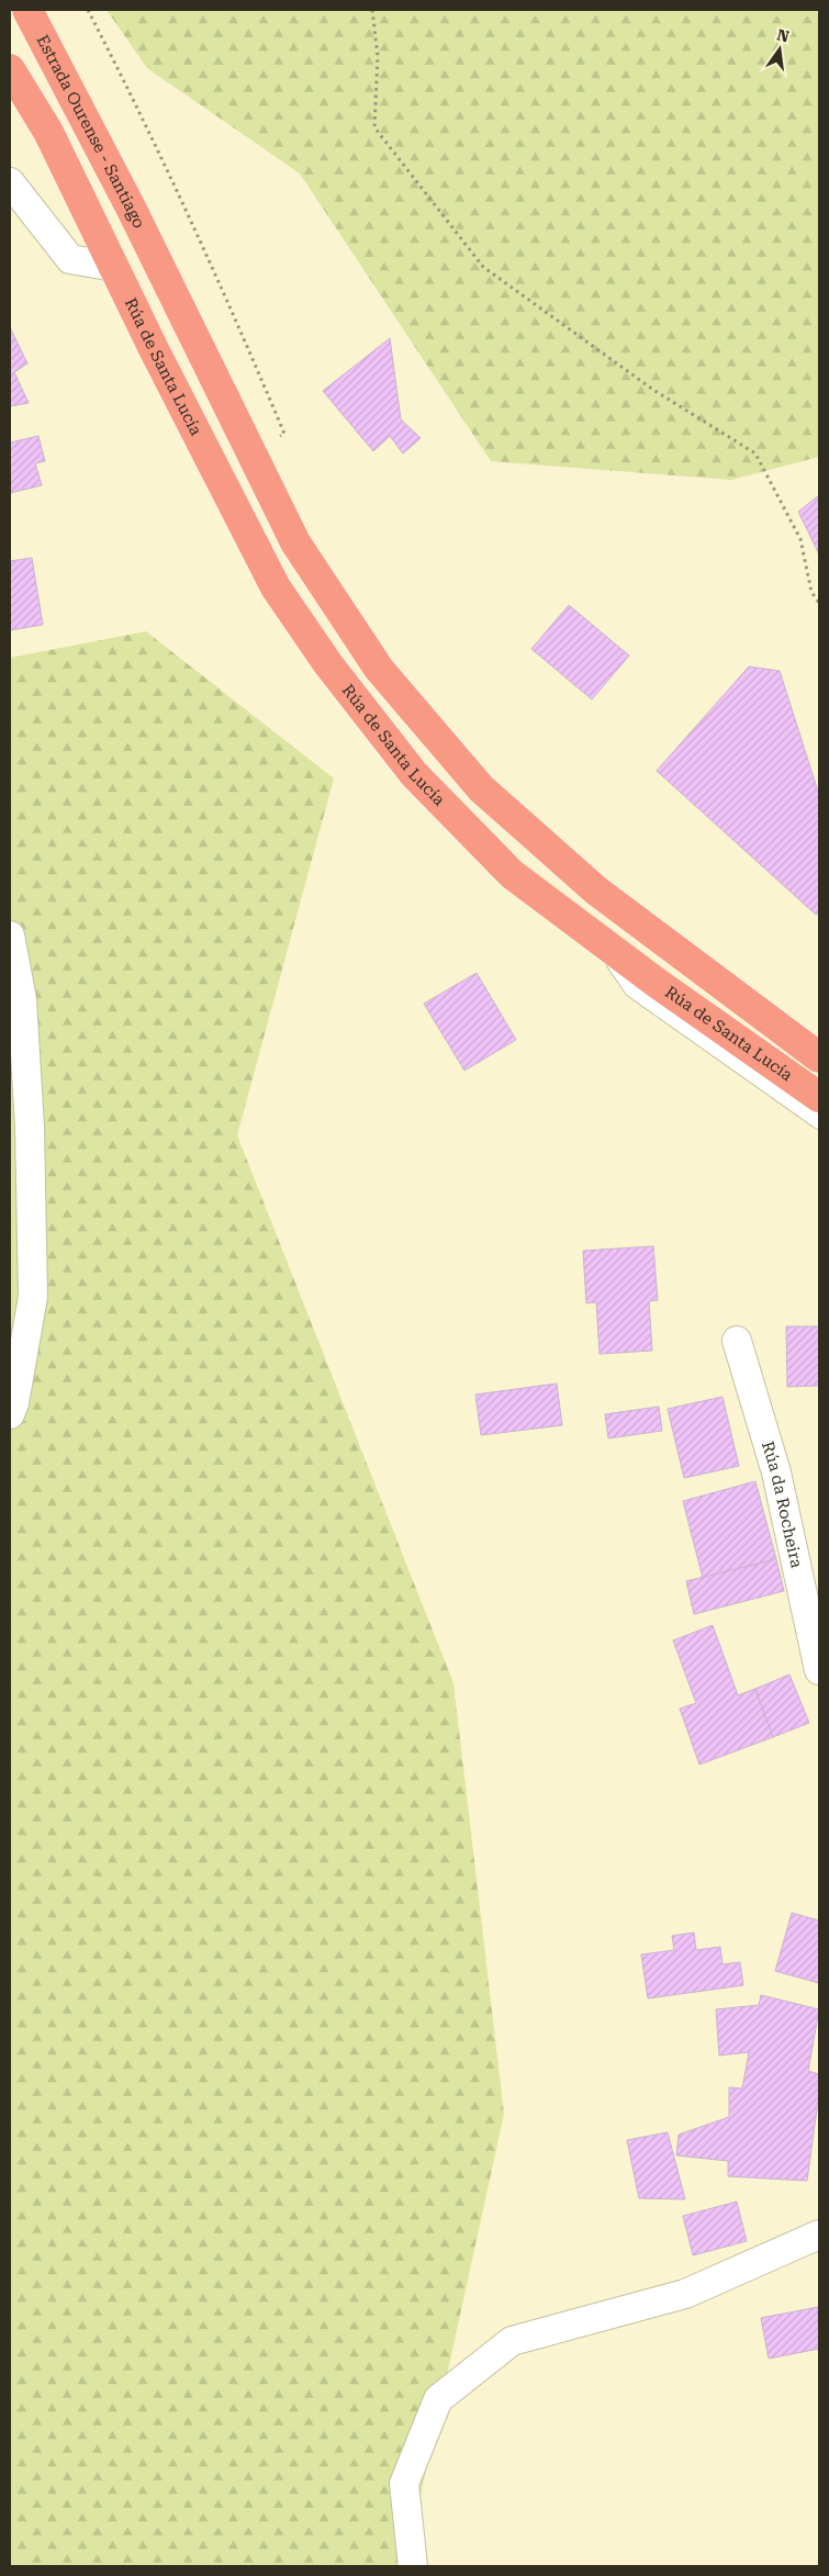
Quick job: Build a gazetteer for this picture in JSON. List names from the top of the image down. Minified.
{"streets":{"highway":["Estrada Ourense - Santiago","Rúa de Santa Lucía"],"street":["Rúa da Rocheira"]},"crossings":[["Estrada Ourense - Santiago","Rúa de Santa Lucía"]],"north":"top"}
